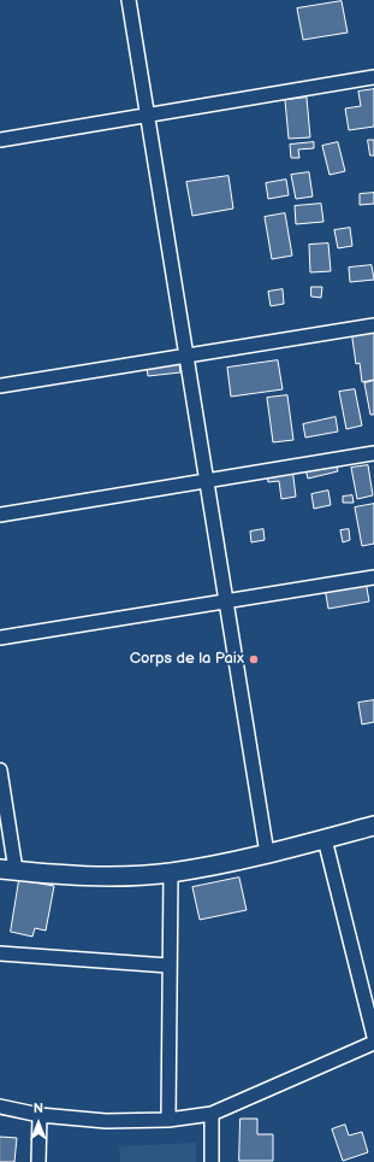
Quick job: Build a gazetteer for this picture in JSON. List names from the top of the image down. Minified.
{"places":["Corps de la Paix"],"north":"top"}
